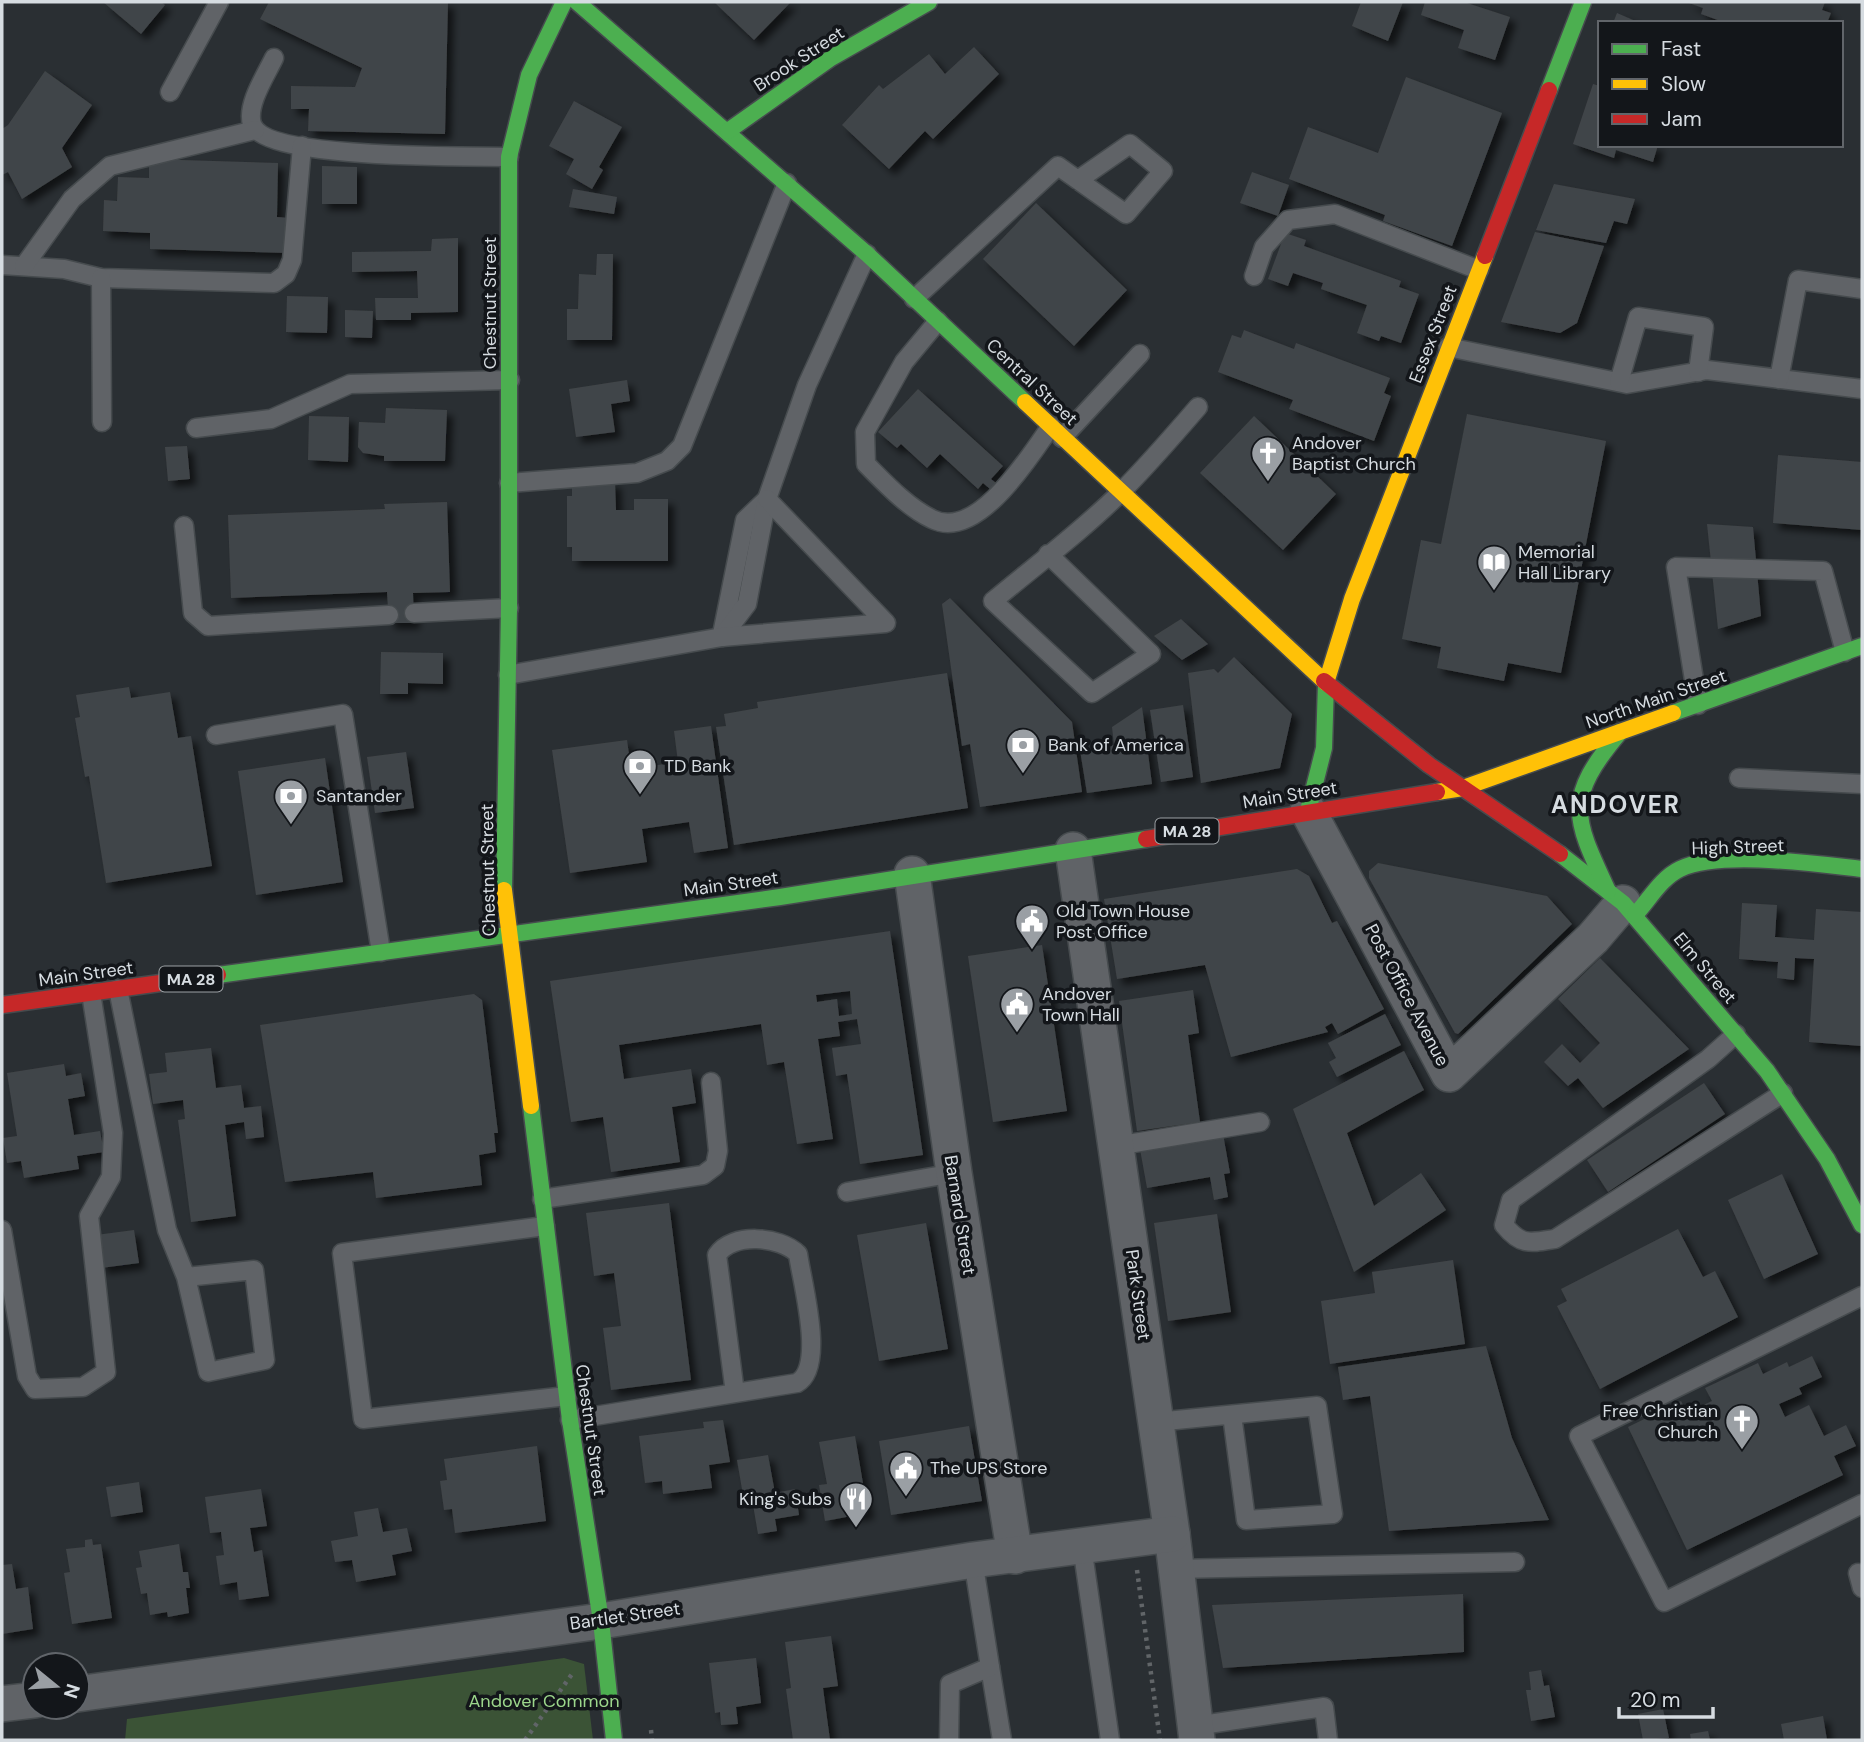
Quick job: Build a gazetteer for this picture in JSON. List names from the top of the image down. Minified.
{"streets":{"main road":["Brook Street","Chestnut Street","Essex Street","Central Street","North Main Street","Main Street","MA 28","High Street","Elm Street"],"street":["Post Office Avenue","Barnard Street","Park Street","Bartlet Street"]},"crossings":[["Brook Street","Central Street"],["Chestnut Street","Main Street"],["Chestnut Street","Bartlet Street"],["Essex Street","Central Street"],["Central Street","North Main Street"],["Central Street","Main Street"],["Central Street","Elm Street"],["North Main Street","Main Street"],["North Main Street","Elm Street"],["Main Street","Elm Street"],["Main Street","Post Office Avenue"],["Main Street","Barnard Street"],["Main Street","Park Street"],["High Street","Elm Street"],["High Street","Post Office Avenue"],["Elm Street","Post Office Avenue"],["Barnard Street","Bartlet Street"],["Park Street","Bartlet Street"]],"districts":["ANDOVER"],"parks":["Andover Common"],"places":{"church":["Andover Baptist Church","Free Christian Church"],"library":["Memorial Hall Library"],"bank":["Bank of America","TD Bank","Santander"],"public building":["Old Town House Post Office","Andover Town Hall","The UPS Store"],"restaurant":["King's Subs"]},"legend":["Fast","Slow","Jam"],"scale_bar":"20 m","north":"right"}
